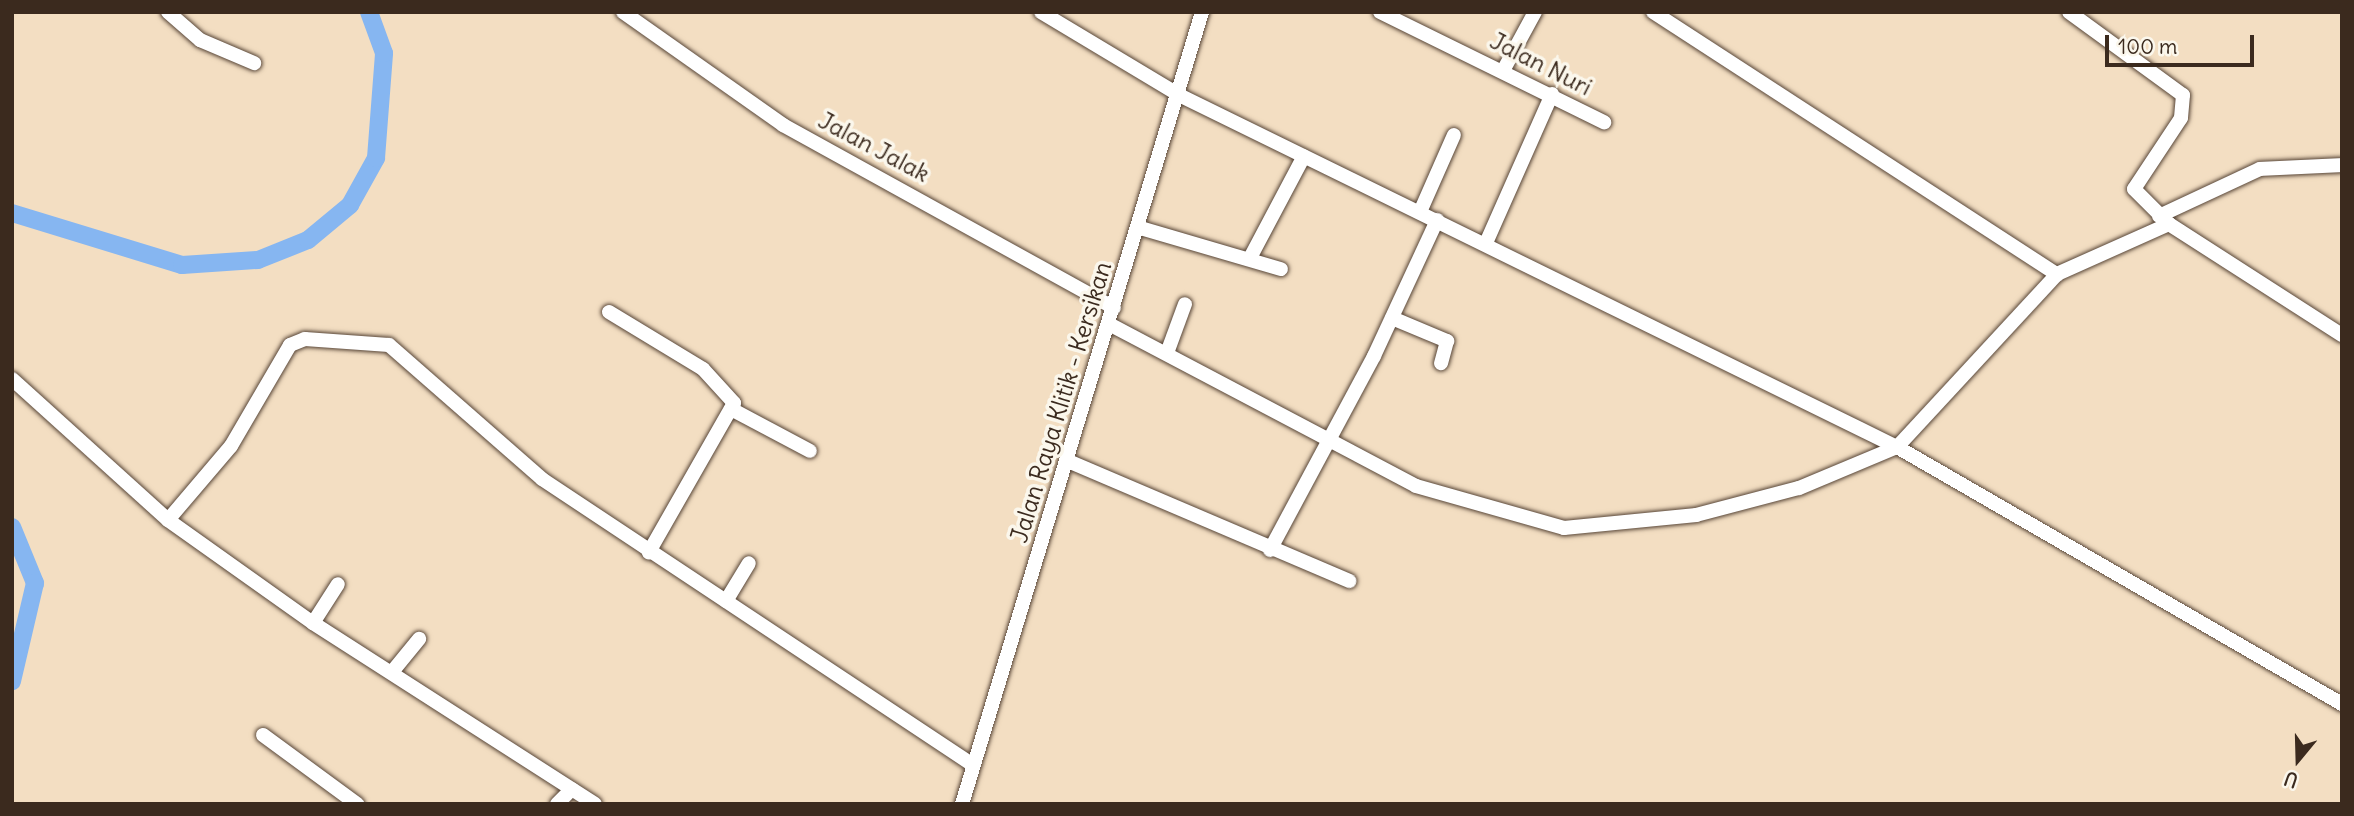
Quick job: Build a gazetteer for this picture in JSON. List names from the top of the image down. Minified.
{"streets":{"street":["Jalan Nuri","Jalan Jalak","Jalan Raya Klitik - Kersikan"]},"crossings":[["Jalan Jalak","Jalan Raya Klitik - Kersikan"]],"scale_bar":"100 m","north":"bottom"}
